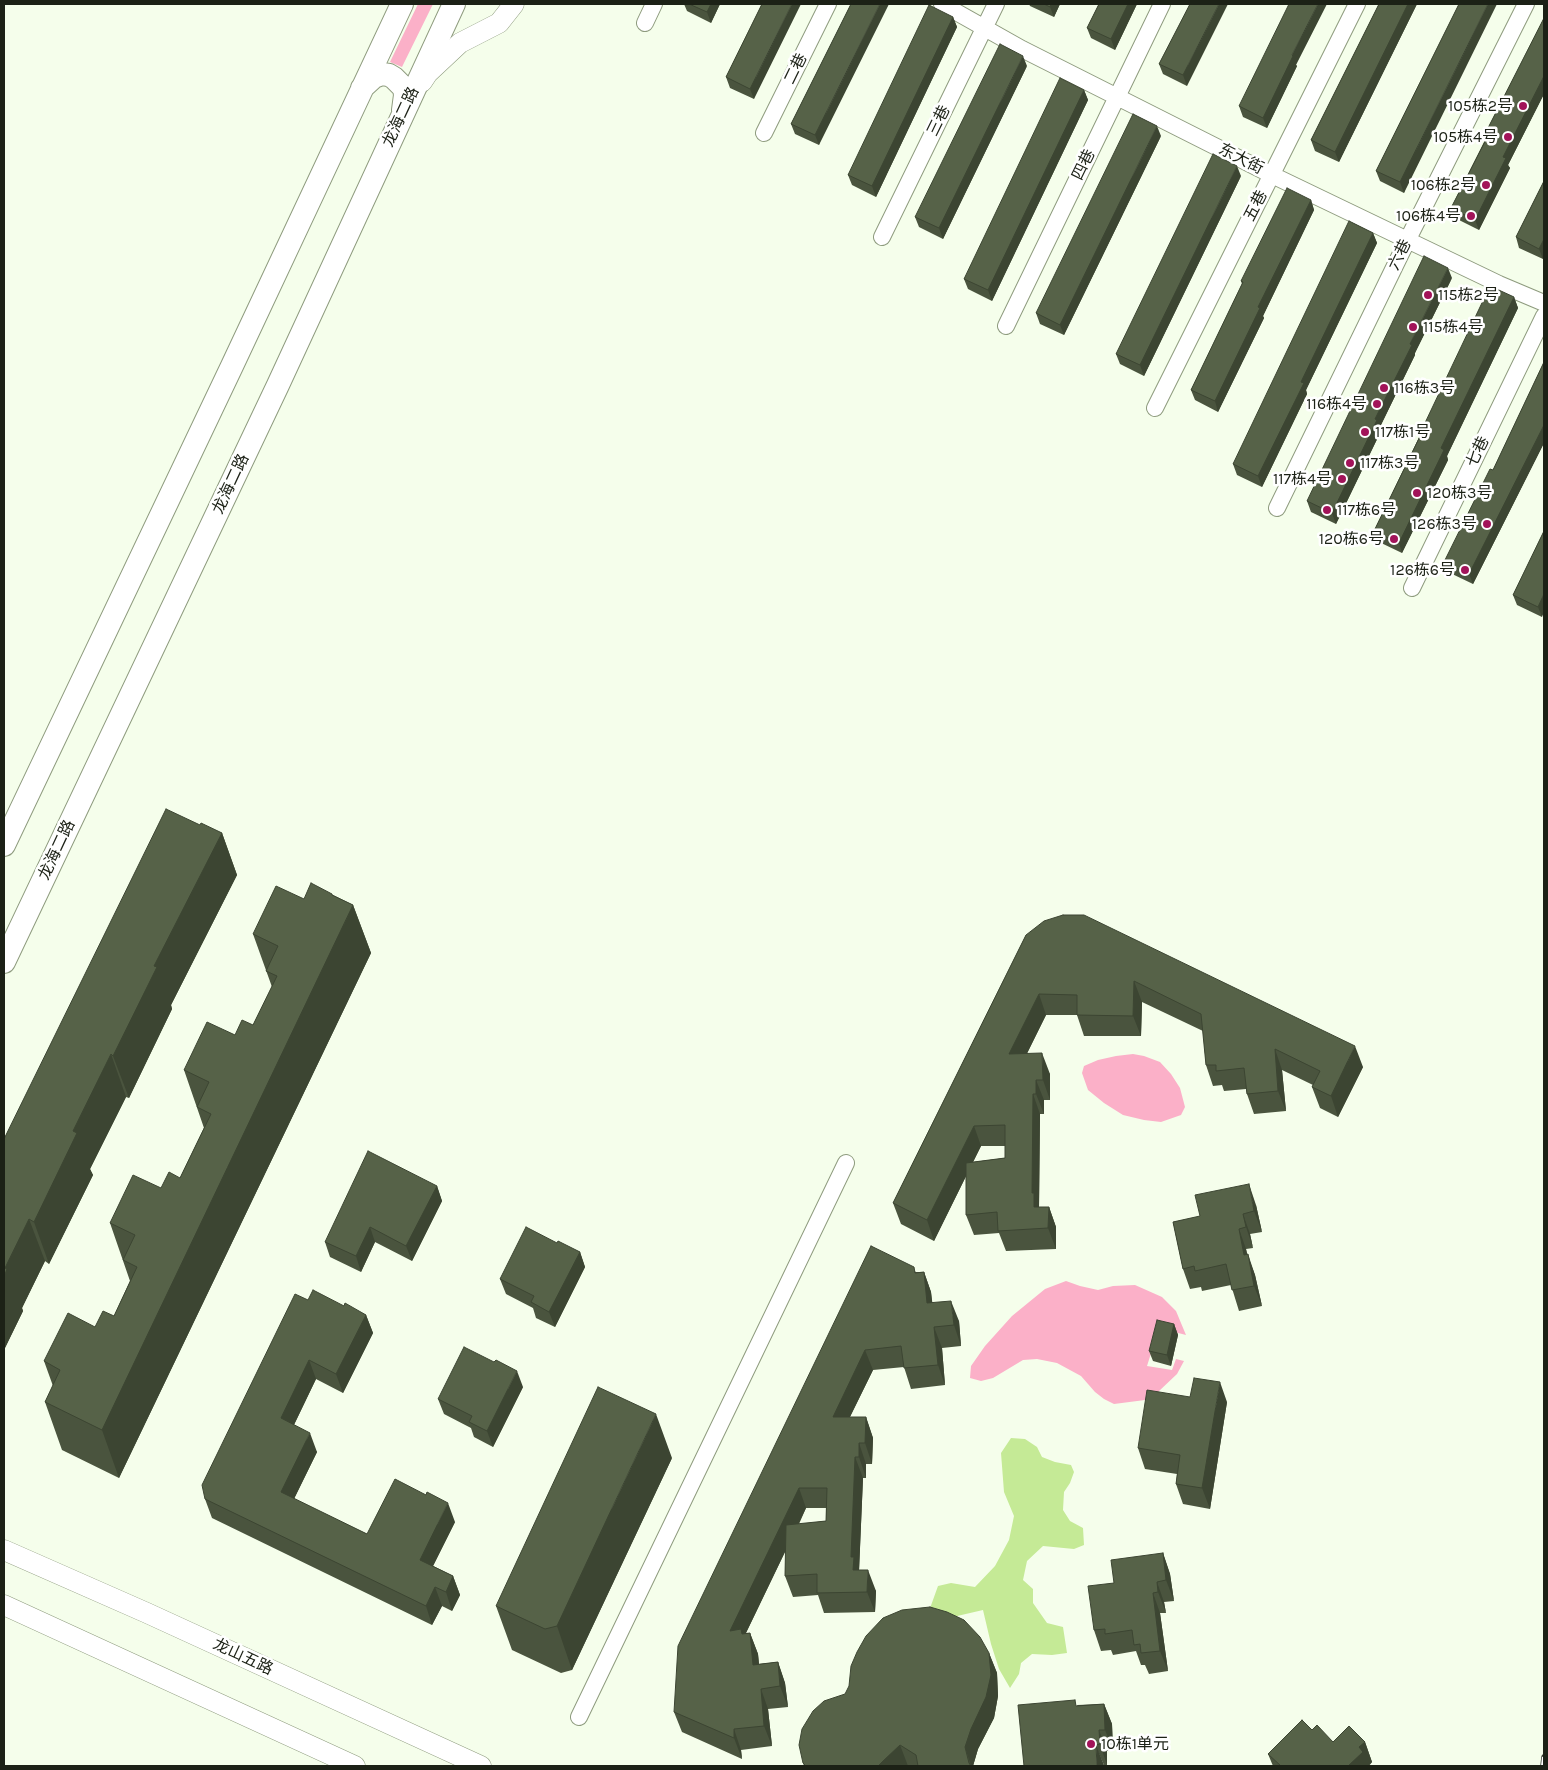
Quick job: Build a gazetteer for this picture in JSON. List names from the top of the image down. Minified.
{"streets":{"main road":["龙海二路"],"street":["二巷","三巷","东大街","四巷","五巷","六巷","七巷","龙山五路"]},"crossings":[["三巷","东大街"],["东大街","四巷"],["东大街","五巷"],["东大街","六巷"]],"places":["105栋2号","105栋4号","106栋2号","106栋4号","115栋2号","115栋4号","116栋3号","116栋4号","117栋1号","117栋3号","117栋4号","120栋3号","117栋6号","126栋3号","120栋6号","126栋6号","10栋1单元"]}
